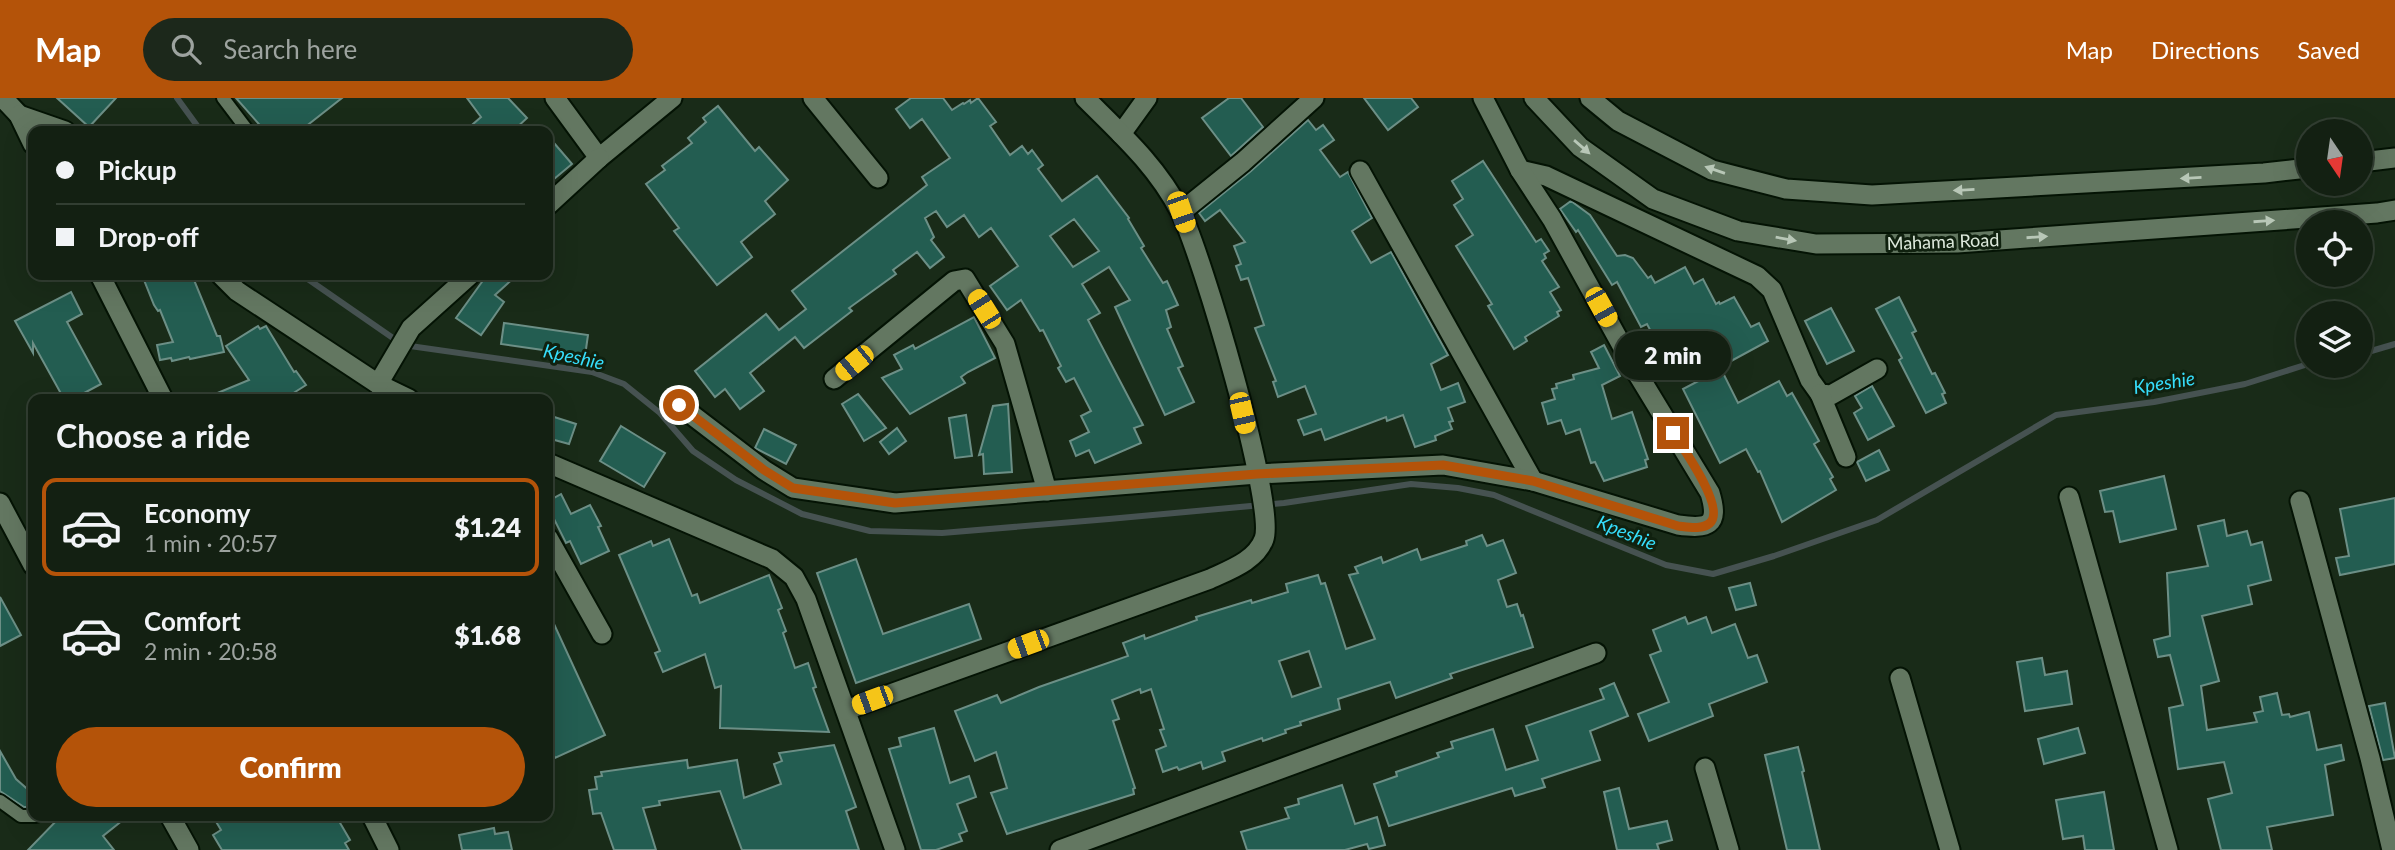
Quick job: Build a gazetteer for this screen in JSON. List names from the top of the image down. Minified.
{"streets":{"street":["Mahama Road"]},"water":["Kpeshie"],"north":"bottom","page":{"header":"Map","search":"Search here","nav":["Map","Directions","Saved"],"banner":["Pickup","Drop-off"],"bubble":"2 min","heading":"Choose a ride","list":[{"name":"Economy","note":"1 min · 20:57","value":"$1.24"},{"name":"Comfort","note":"2 min · 20:58","value":"$1.68"}],"buttons":"Confirm"}}
